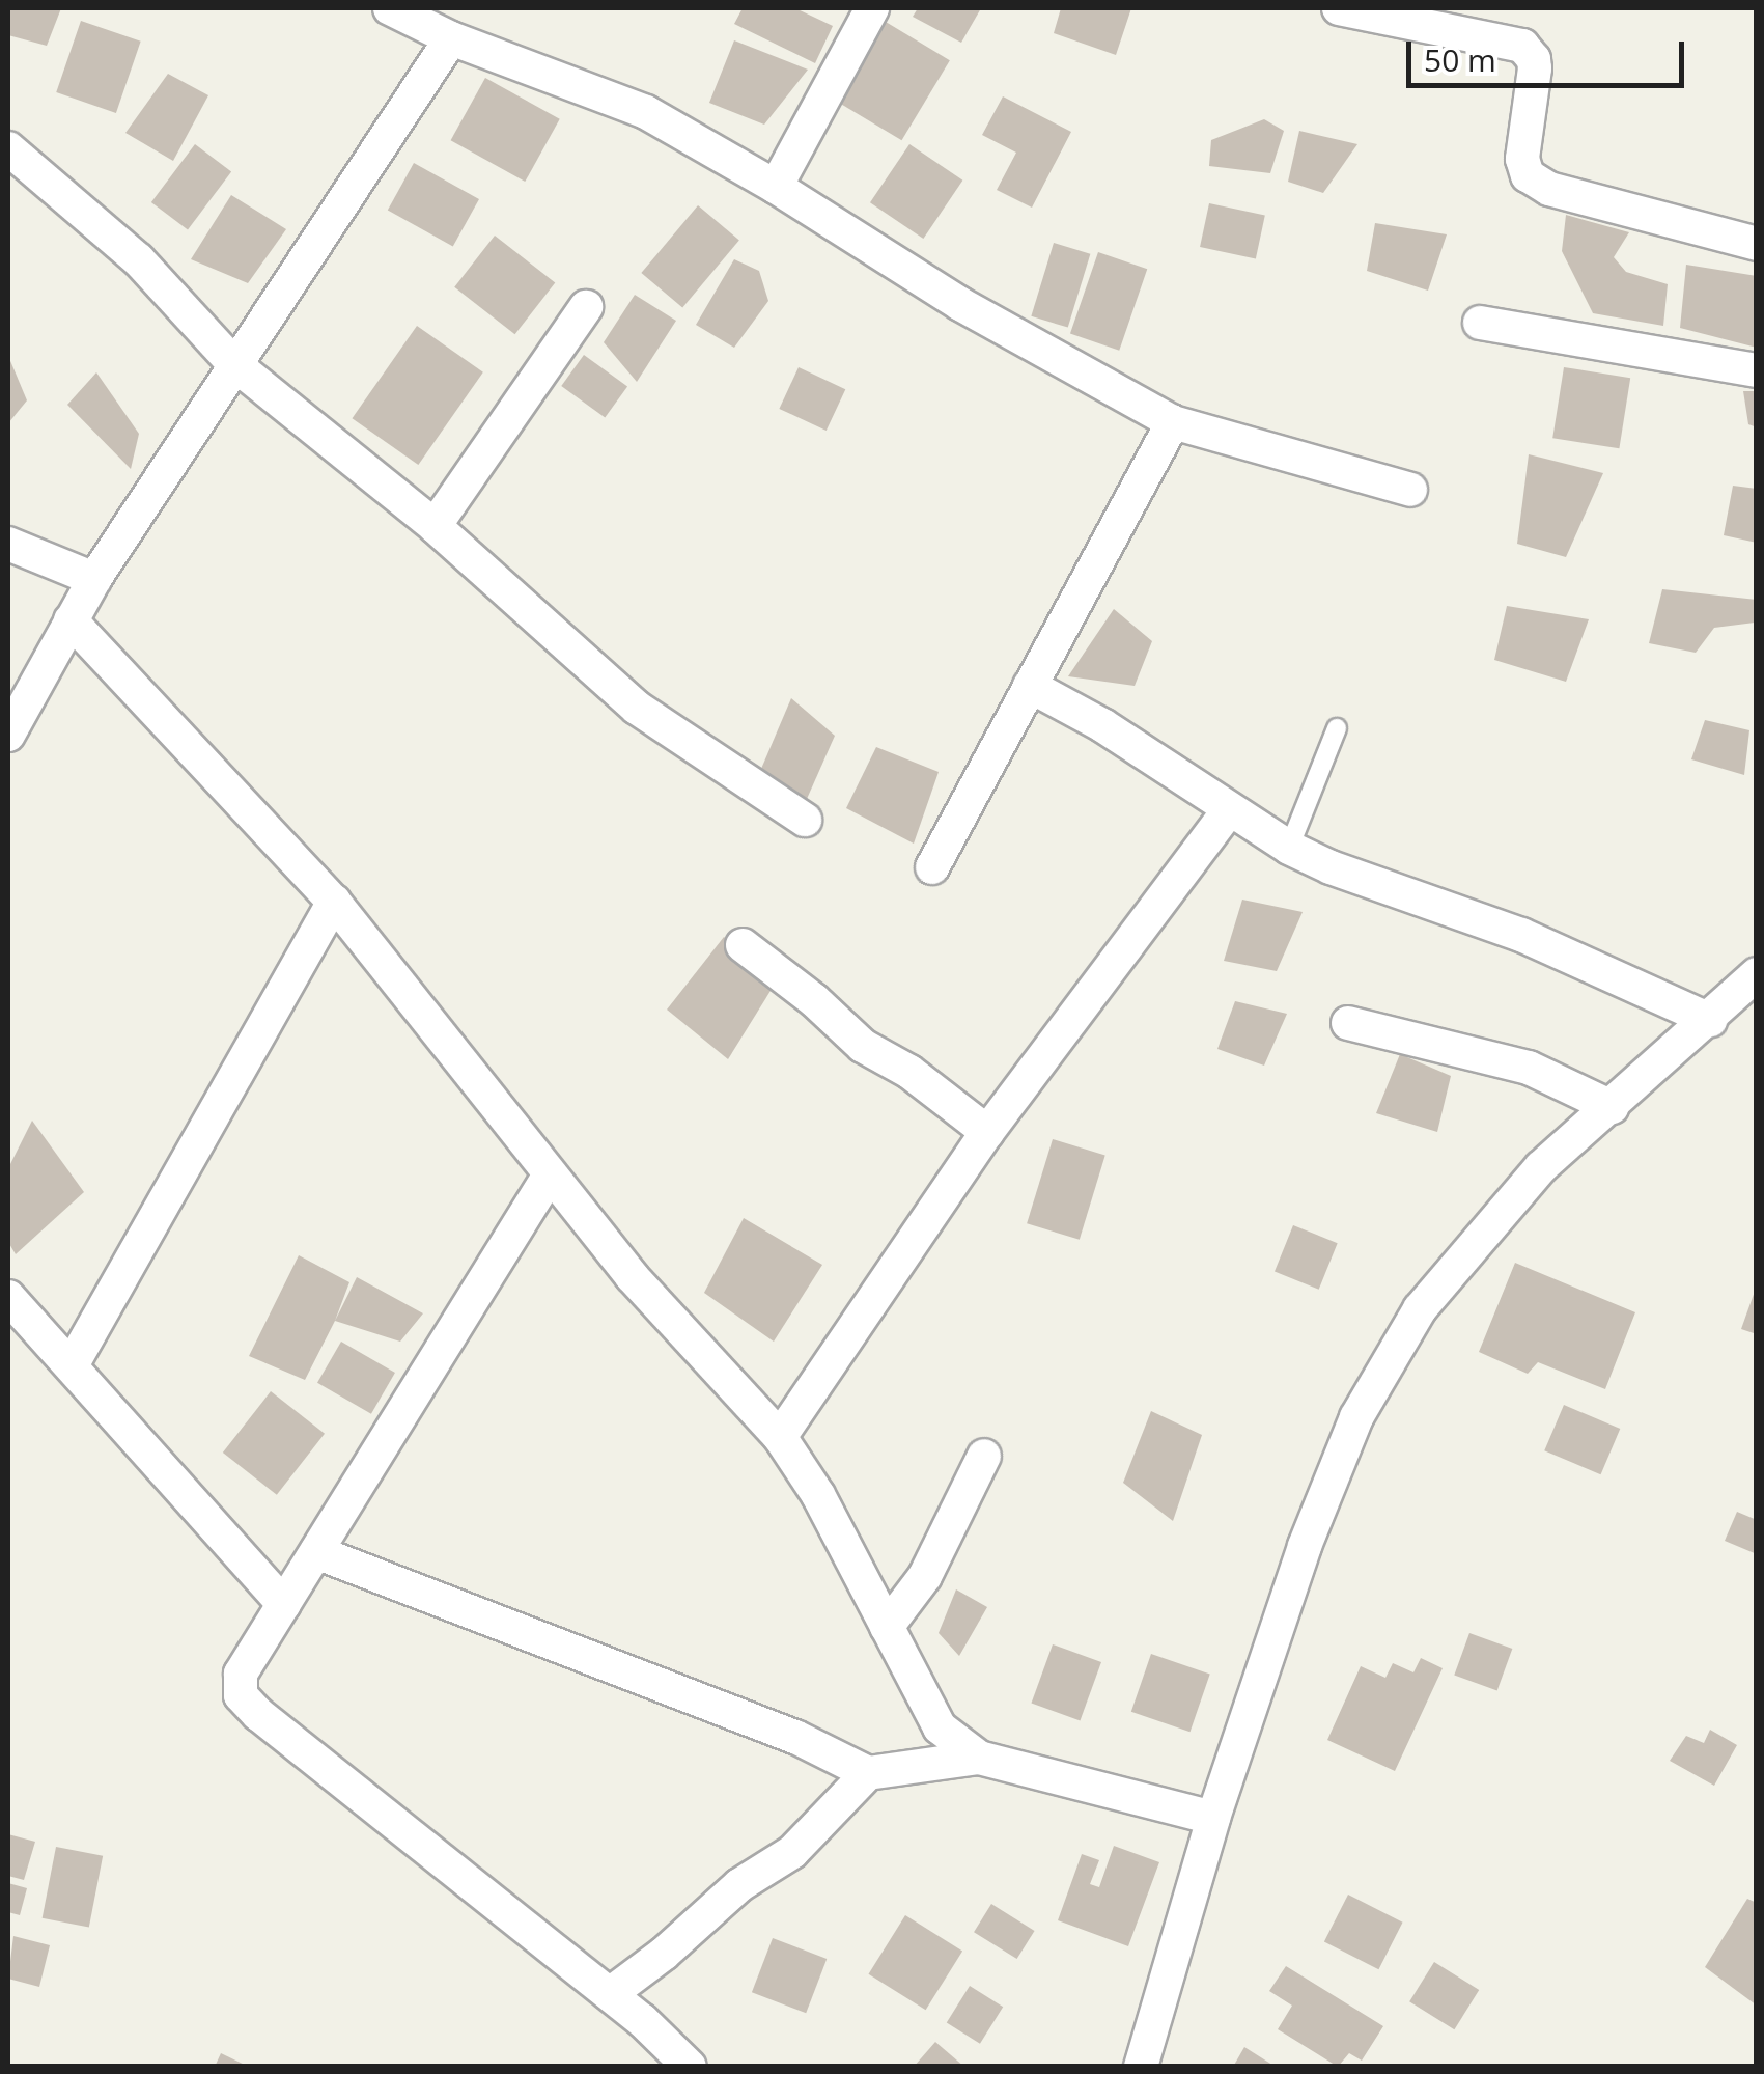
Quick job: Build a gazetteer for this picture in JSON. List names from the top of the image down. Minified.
{"scale_bar":"50 m"}
